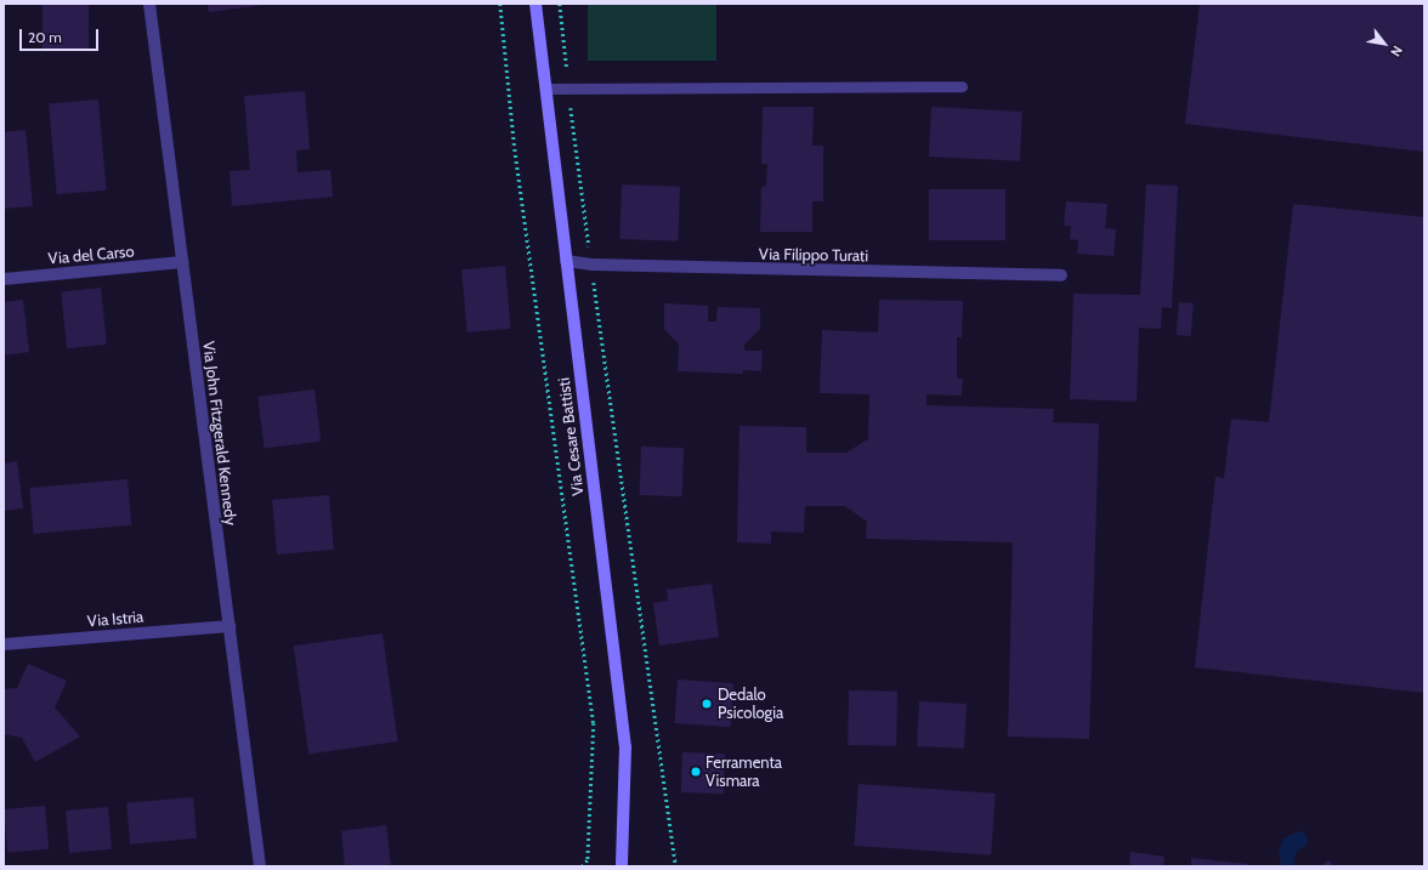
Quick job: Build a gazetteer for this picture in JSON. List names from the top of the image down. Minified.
{"streets":{"street":["Via del Carso","Via Filippo Turati","Via John Fitzgerald Kennedy","Via Cesare Battisti","Via Istria"]},"crossings":[["Via del Carso","Via John Fitzgerald Kennedy"],["Via Filippo Turati","Via Cesare Battisti"],["Via John Fitzgerald Kennedy","Via Istria"]],"places":["Dedalo Psicologia","Ferramenta Vismara"],"scale_bar":"20 m","north":"bottom right"}
